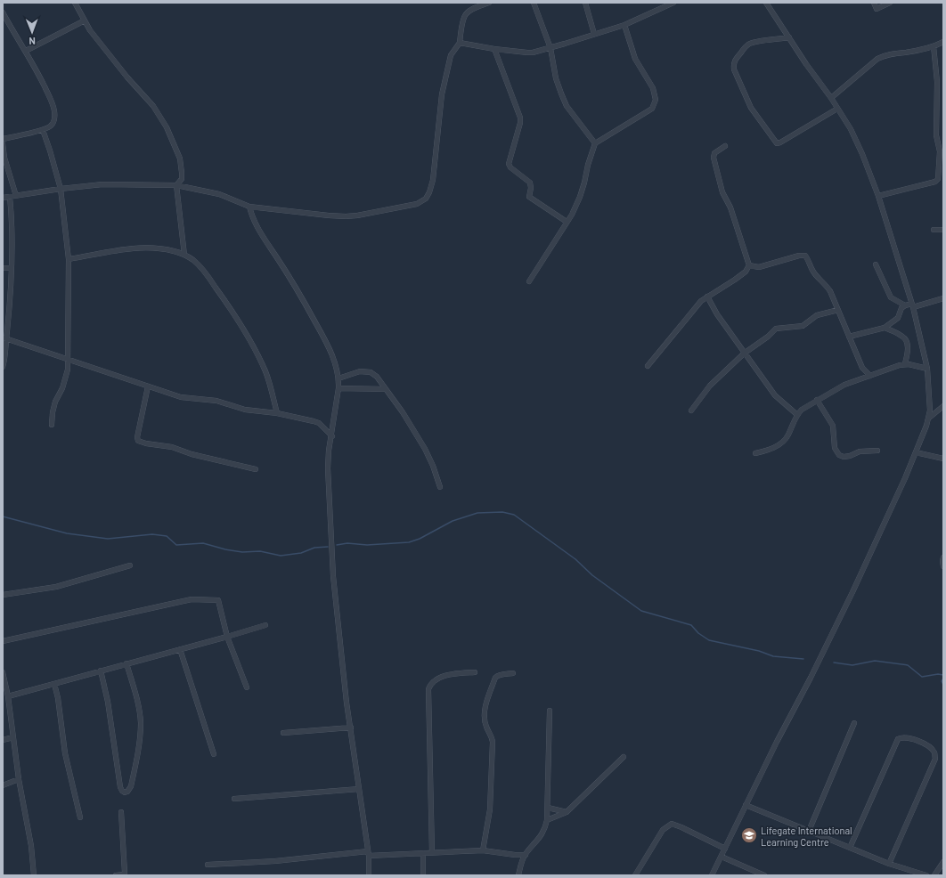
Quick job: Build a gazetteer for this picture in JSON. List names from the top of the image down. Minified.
{"places":{"school or university":["Lifegate International Learning Centre"]},"north":"bottom"}
